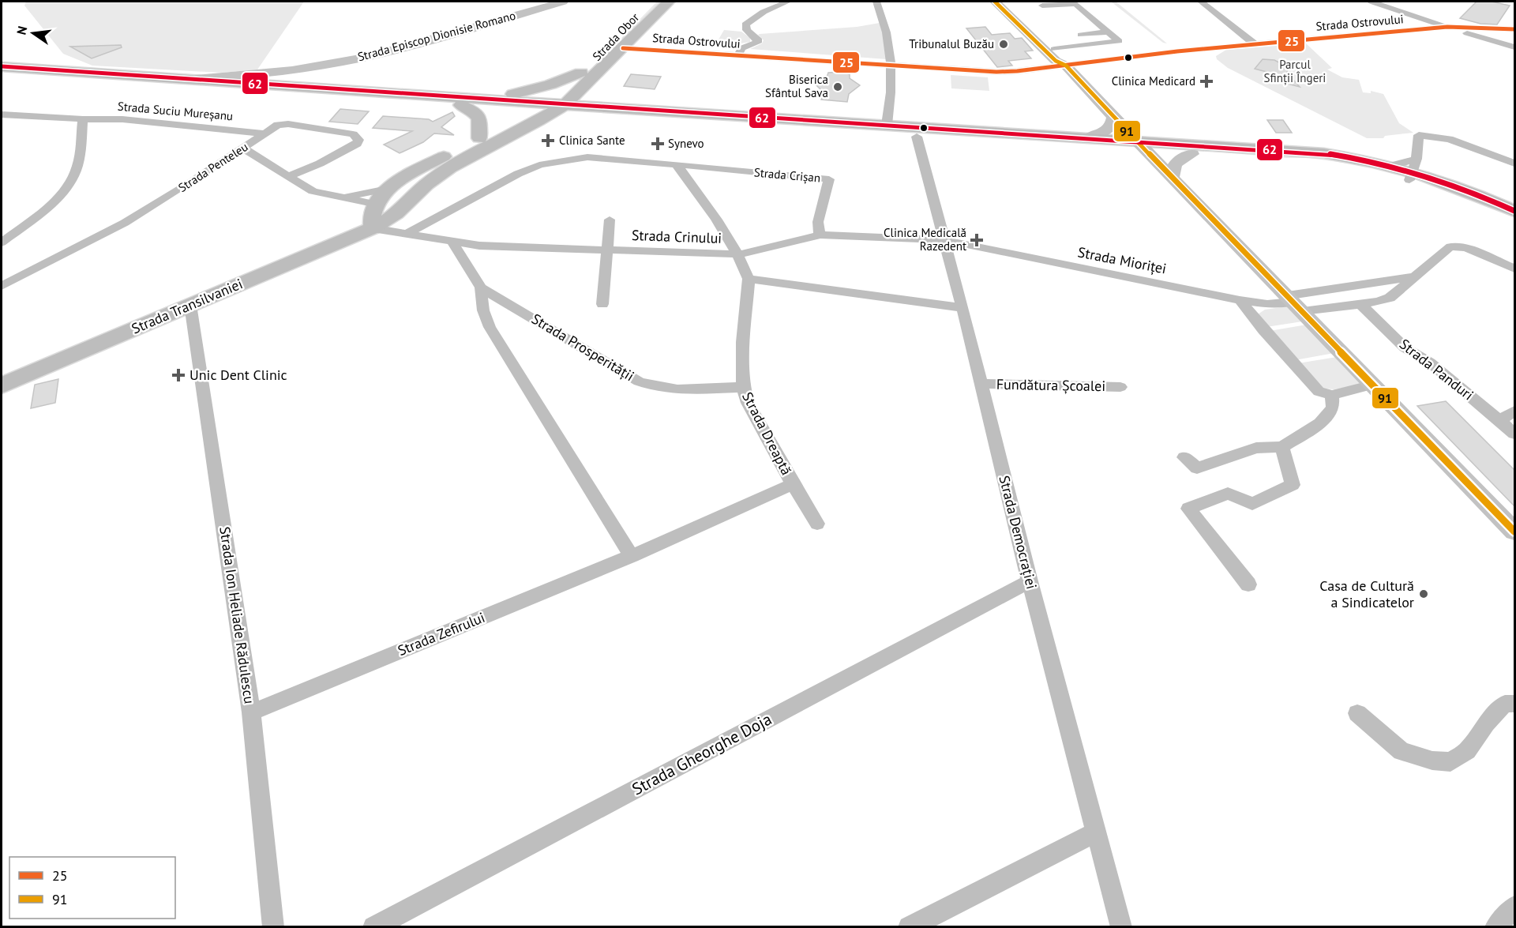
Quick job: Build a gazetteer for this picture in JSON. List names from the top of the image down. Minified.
{"streets":{"main road":["Strada Obor","Strada Transilvaniei"],"street":["Strada Ostrovului","Strada Episcop Dionisie Romano","Strada Suciu Mureșanu","Strada Penteleu","Strada Crișan","Strada Crinului","Strada Mioriței","Strada Prosperității","Strada Panduri","Fundătura Școalei","Strada Dreaptă","Strada Democrației","Strada Ion Heliade Rădulescu","Strada Zefirului","Strada Gheorghe Doja"]},"crossings":[["Strada Ostrovului","Strada Obor"],["Strada Obor","Strada Transilvaniei"],["Strada Suciu Mureșanu","Strada Penteleu"],["Strada Crișan","Strada Crinului"],["Strada Crinului","Strada Transilvaniei"],["Strada Crinului","Strada Prosperității"],["Strada Crinului","Strada Dreaptă"],["Strada Mioriței","Strada Democrației"],["Strada Transilvaniei","Strada Ion Heliade Rădulescu"],["Strada Prosperității","Strada Dreaptă"],["Fundătura Școalei","Strada Democrației"],["Strada Dreaptă","Strada Zefirului"],["Strada Democrației","Strada Gheorghe Doja"],["Strada Ion Heliade Rădulescu","Strada Zefirului"]],"parks":["Parcul Sfinții Îngeri"],"places":{"other":["Tribunalul Buzău","Biserica Sfântul Sava","Casa de Cultură a Sindicatelor"],"health":["Clinica Medicard","Clinica Sante","Synevo","Clinica Medicală Razedent","Unic Dent Clinic"]},"lines":["transit line 91","transit line 25","transit line 62"],"legend":["25","91"],"north":"left"}
